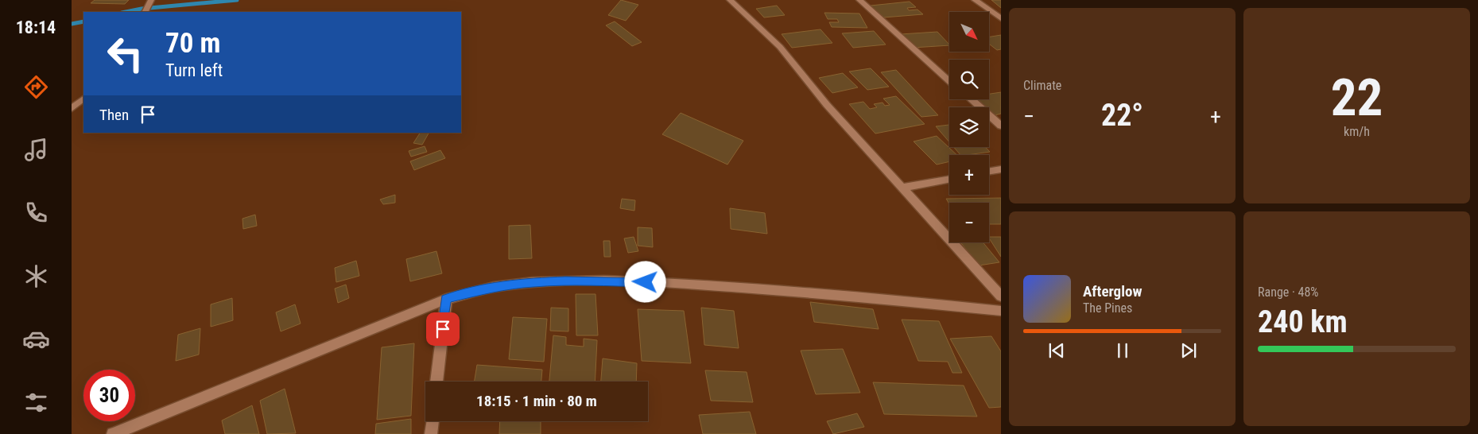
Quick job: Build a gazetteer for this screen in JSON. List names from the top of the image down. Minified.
{"north":"bottom right","page":{"tabs":"18:14","tile":["Climate",["22","km/h"],["Range · 48%","240 km"]],"map_buttons":["+","−"],"turn":["70 m","Turn left"],"then":"Then","heat":["−","22°","+"],"song":["Afterglow","The Pines"],"limit":"30","trip":"18:15 · 1 min · 80 m"}}
